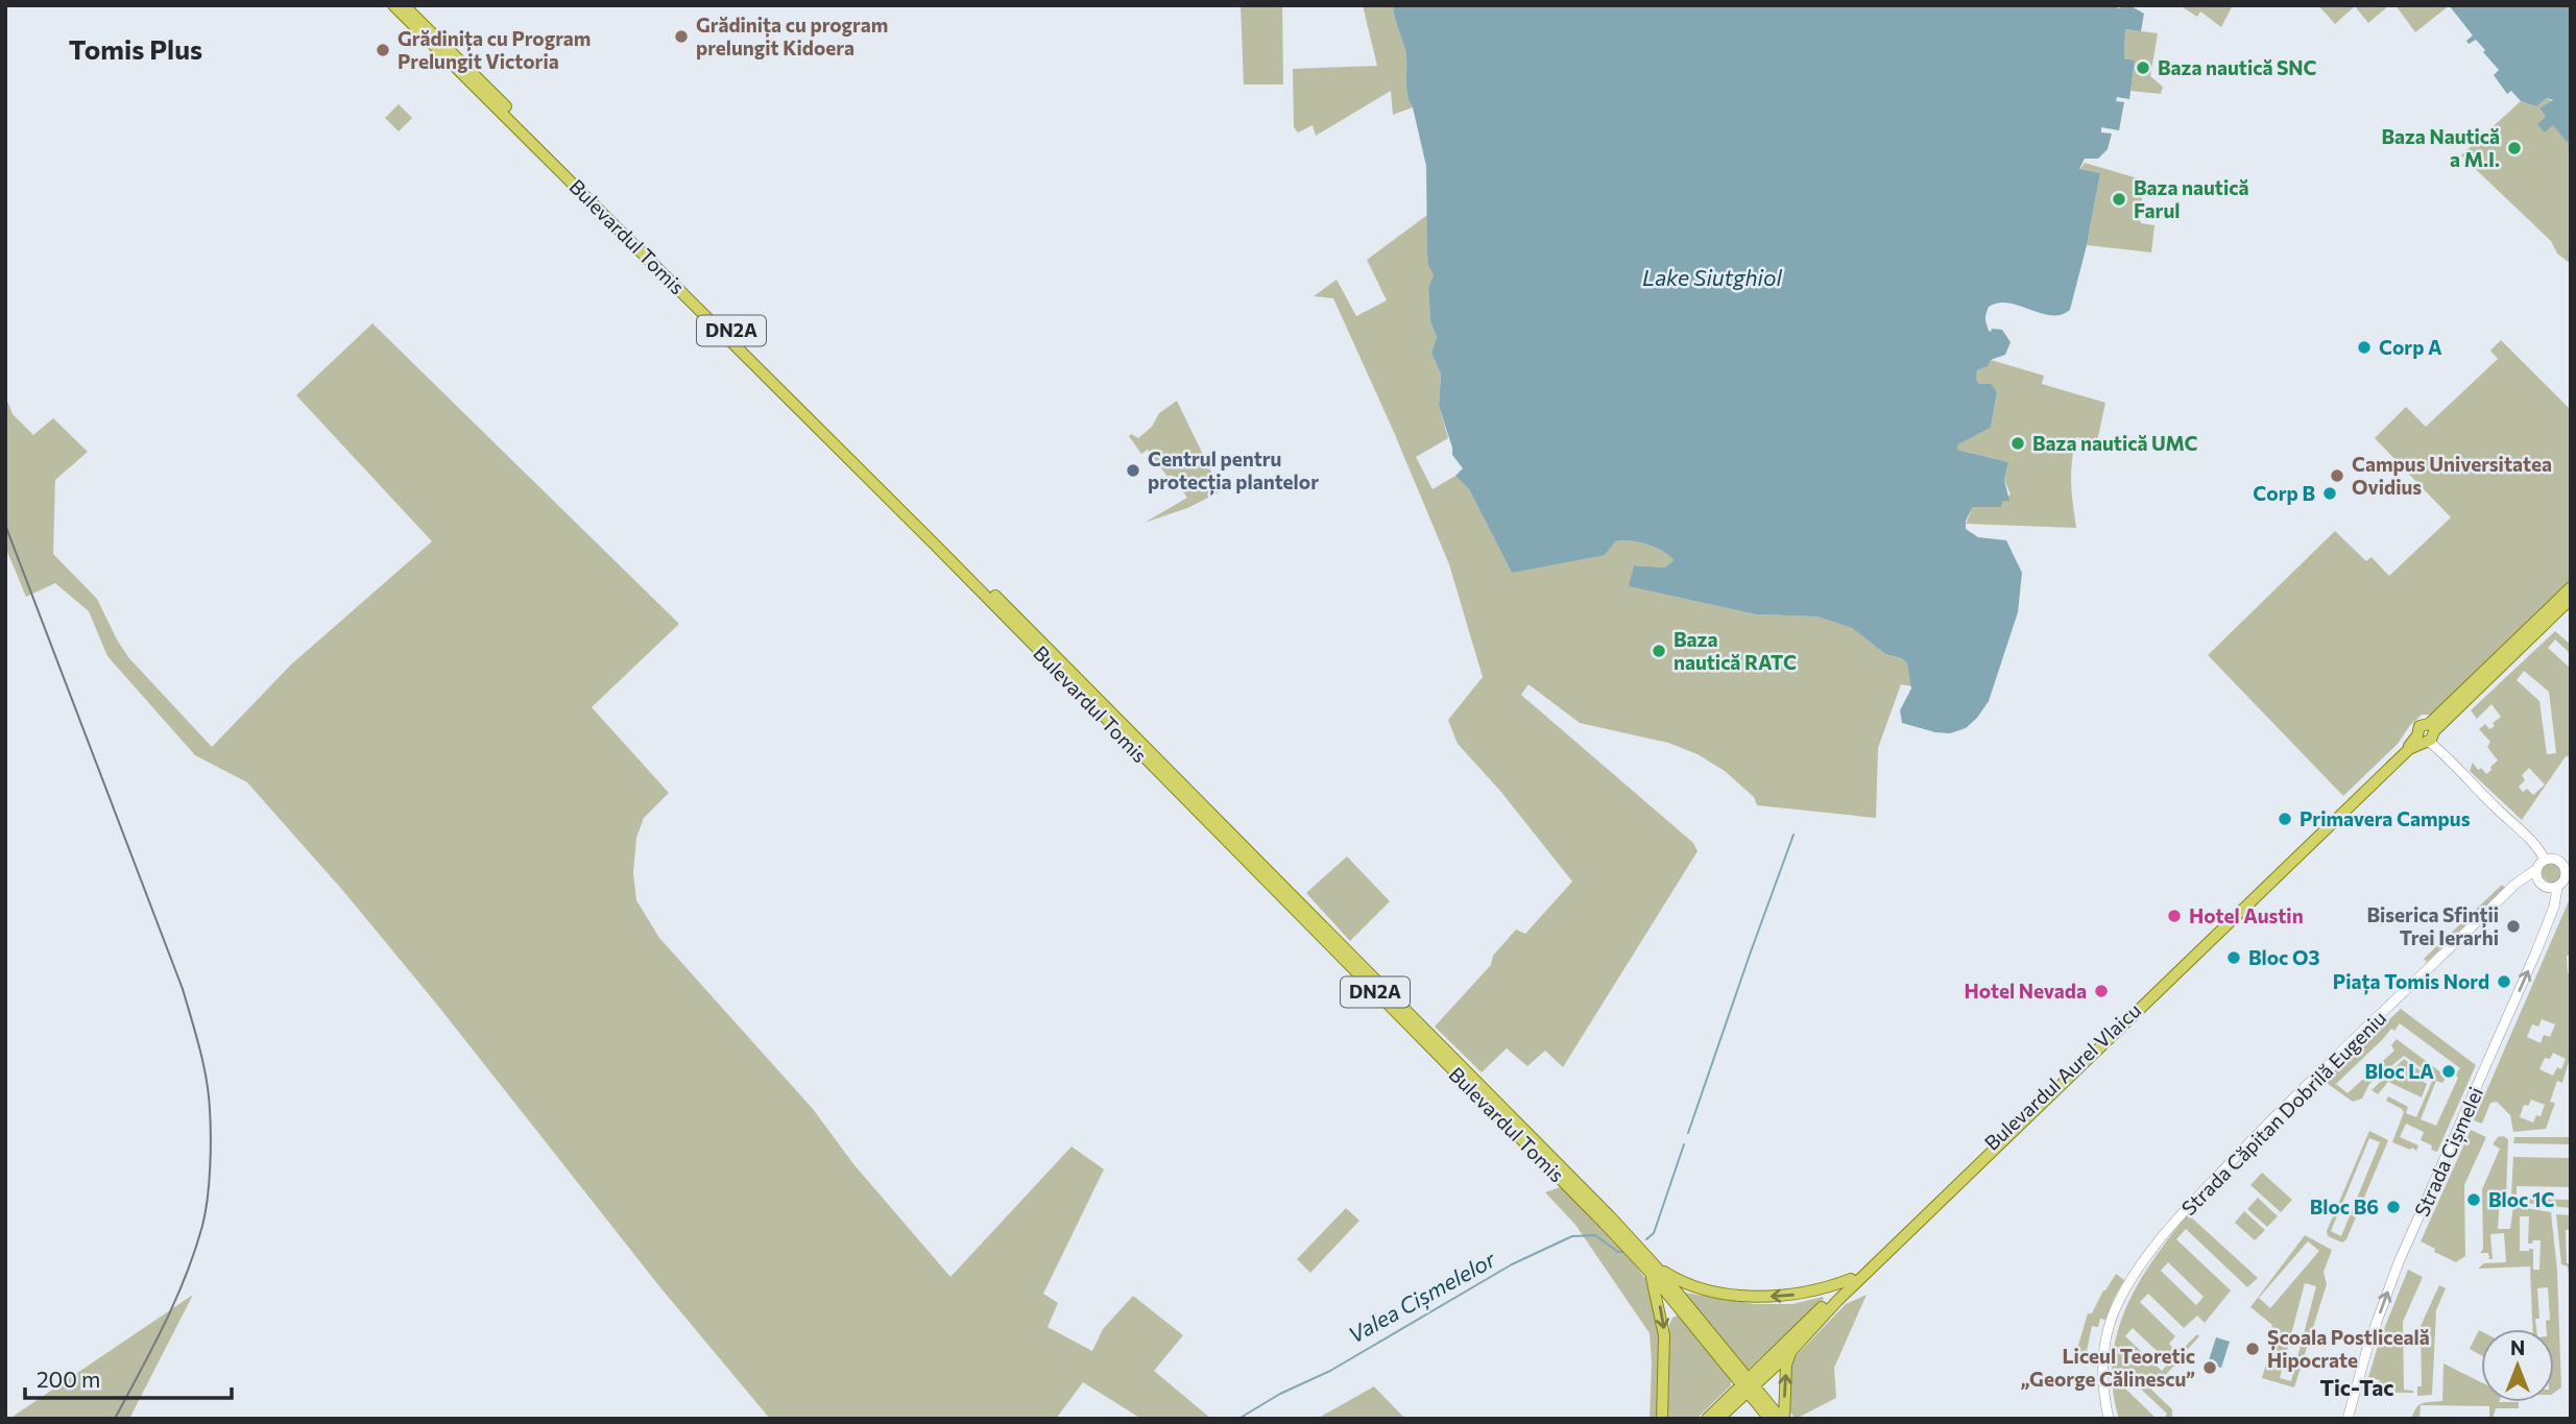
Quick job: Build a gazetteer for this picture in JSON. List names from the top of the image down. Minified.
{"streets":{"main road":["Bulevardul Tomis","DN2A","Bulevardul Aurel Vlaicu"],"street":["Strada Căpitan Dobrilă Eugeniu","Strada Cișmelei"]},"crossings":[["Bulevardul Tomis","Bulevardul Aurel Vlaicu"],["Strada Căpitan Dobrilă Eugeniu","Strada Cișmelei"]],"one_way":["Strada Cișmelei"],"districts":["Tomis Plus","Tic-Tac"],"water":["Lake Siutghiol","Valea Cișmelelor"],"places":["Grădinița cu program prelungit Kidoera","Grădinița cu Program Prelungit Victoria","Baza nautică SNC","Baza Nautică a M.I.","Baza nautică Farul","Corp A","Baza nautică UMC","Centrul pentru protecția plantelor","Campus Universitatea Ovidius","Corp B","Baza nautică RATC","Primavera Campus","Hotel Austin","Biserica Sfinții Trei Ierarhi","Bloc O3","Piața Tomis Nord","Hotel Nevada","Bloc LA","Bloc 1C","Bloc B6","Școala Postliceală Hipocrate","Liceul Teoretic „George Călinescu”"],"scale_bar":"200 m","north":"top"}
